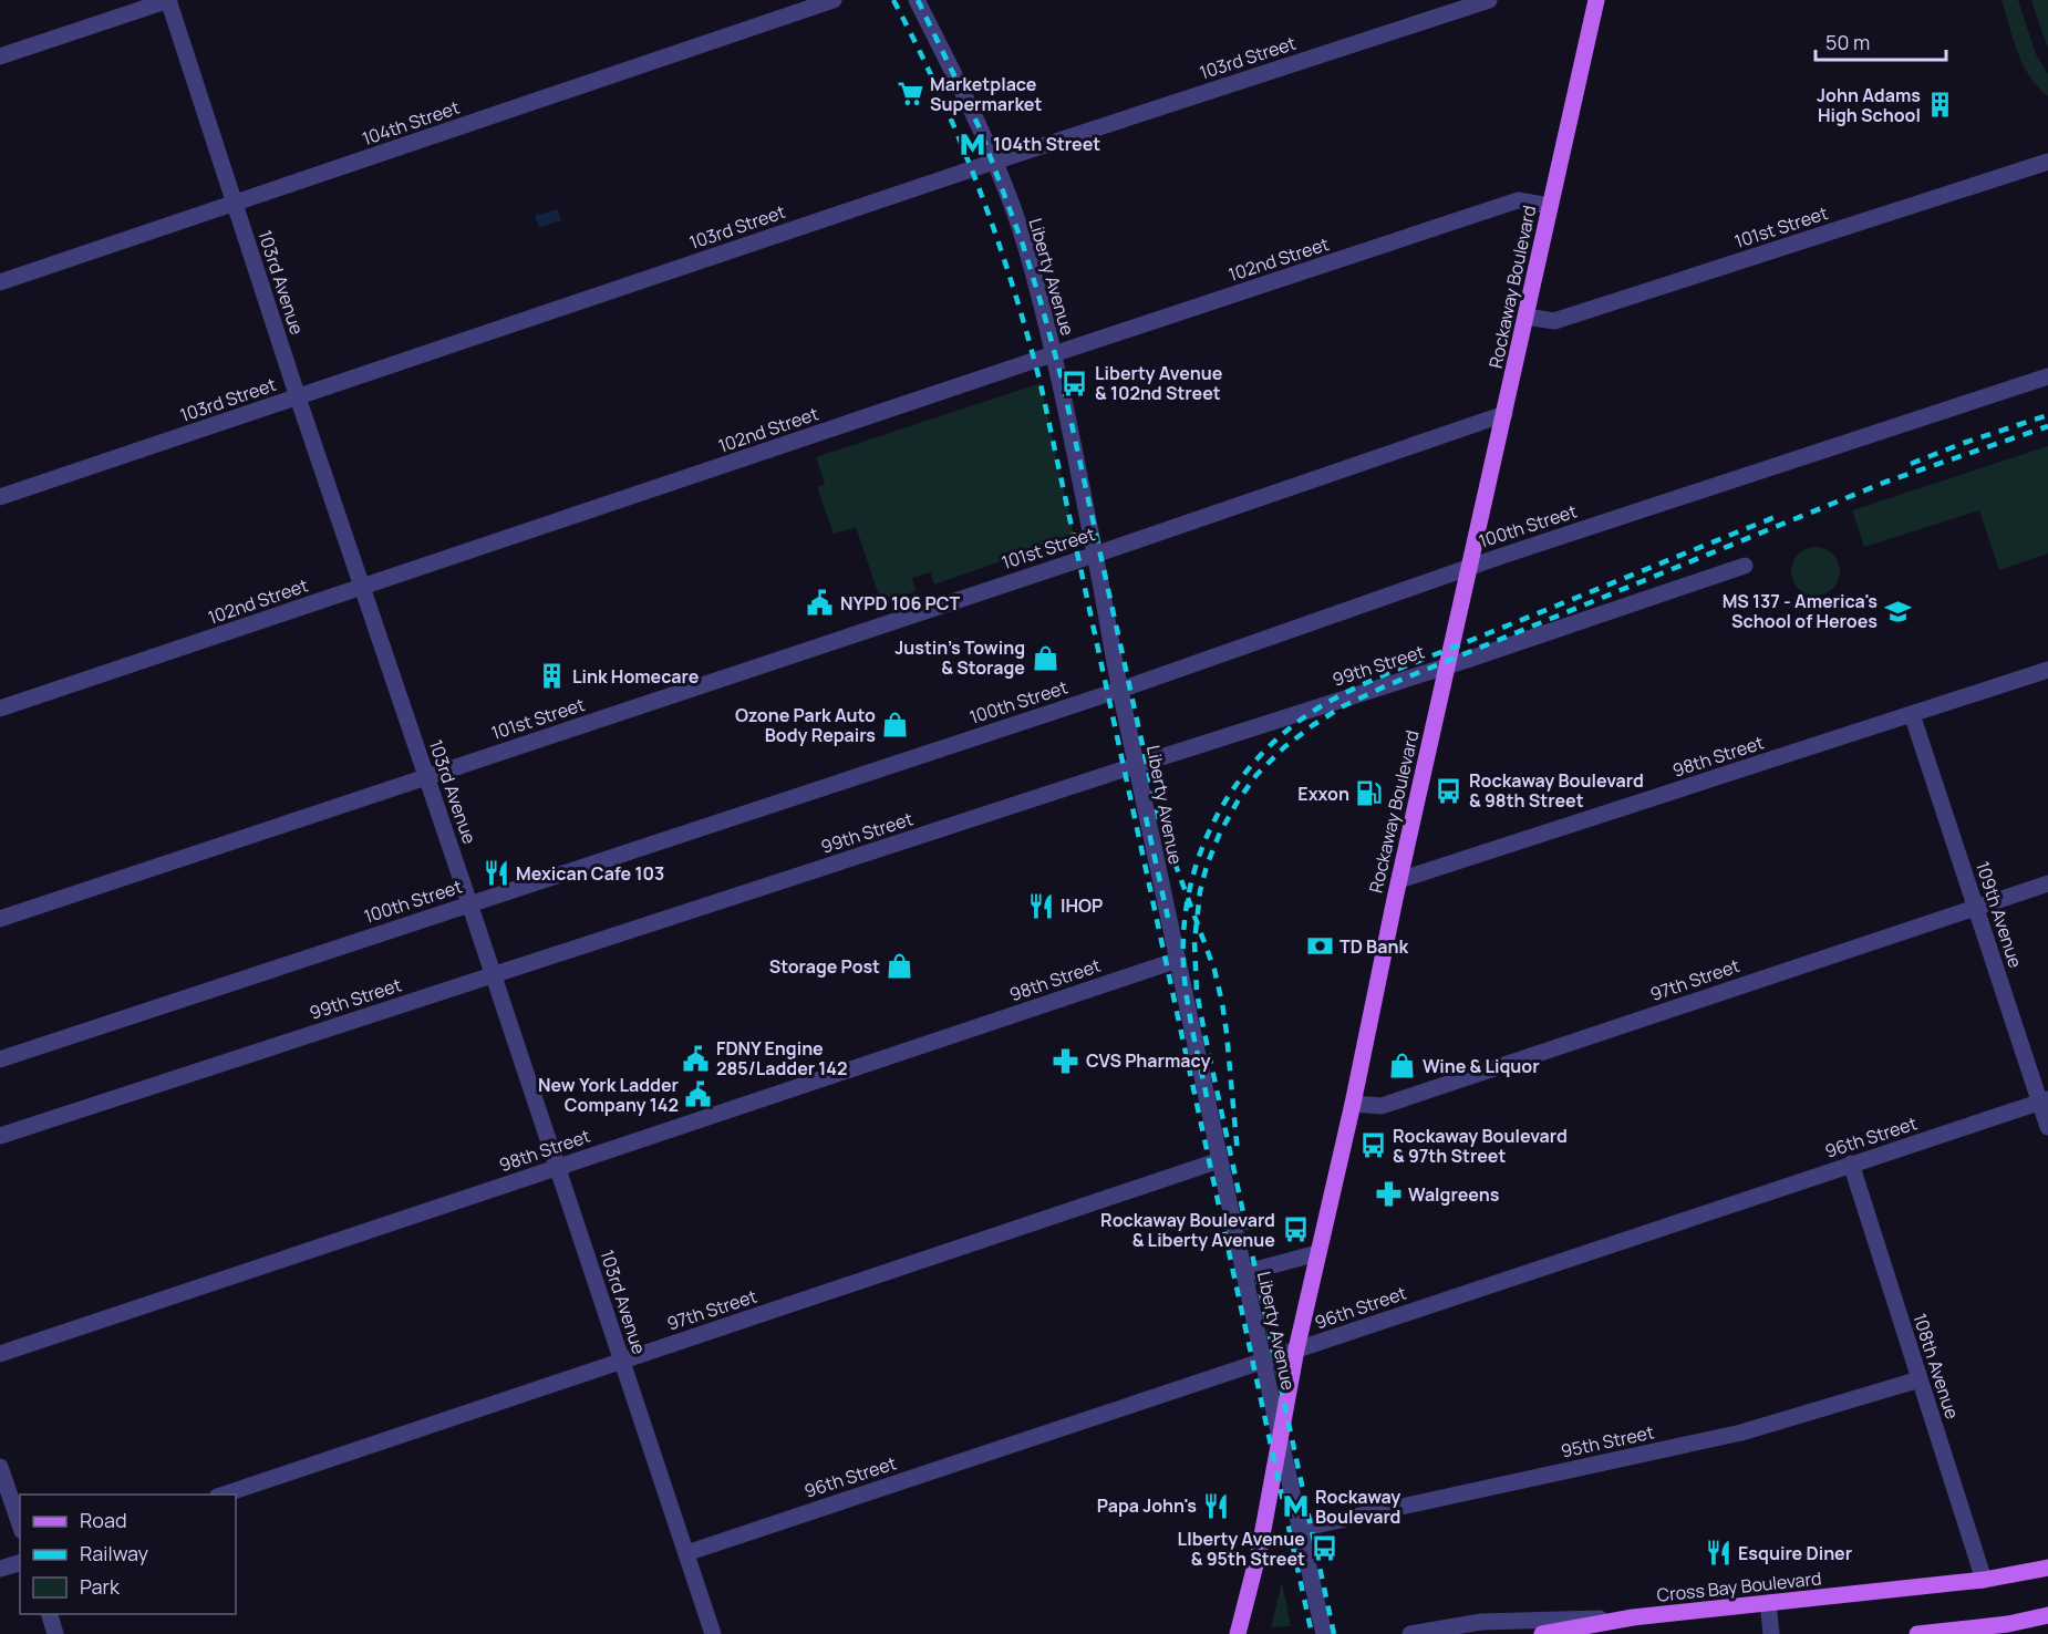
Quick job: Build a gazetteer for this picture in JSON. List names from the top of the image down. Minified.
{"streets":{"main road":["Rockaway Boulevard","Cross Bay Boulevard"],"street":["103rd Street","104th Street","101st Street","102nd Street","Liberty Avenue","103rd Avenue","100th Street","99th Street","98th Street","109th Avenue","97th Street","96th Street","108th Avenue","95th Street"]},"crossings":[["103rd Street","Liberty Avenue"],["103rd Street","103rd Avenue"],["104th Street","103rd Avenue"],["101st Street","Liberty Avenue"],["101st Street","103rd Avenue"],["101st Street","Rockaway Boulevard"],["102nd Street","Liberty Avenue"],["102nd Street","103rd Avenue"],["102nd Street","Rockaway Boulevard"],["Liberty Avenue","Rockaway Boulevard"],["Liberty Avenue","100th Street"],["Liberty Avenue","99th Street"],["Liberty Avenue","98th Street"],["Liberty Avenue","97th Street"],["Liberty Avenue","96th Street"],["Liberty Avenue","95th Street"],["103rd Avenue","100th Street"],["103rd Avenue","99th Street"],["103rd Avenue","98th Street"],["103rd Avenue","97th Street"],["103rd Avenue","96th Street"],["Rockaway Boulevard","100th Street"],["Rockaway Boulevard","99th Street"],["Rockaway Boulevard","98th Street"],["Rockaway Boulevard","97th Street"],["Rockaway Boulevard","96th Street"],["98th Street","109th Avenue"],["109th Avenue","97th Street"],["109th Avenue","96th Street"],["96th Street","108th Avenue"],["108th Avenue","95th Street"],["108th Avenue","Cross Bay Boulevard"]],"places":{"supermarket":["Marketplace Supermarket"],"building":["John Adams High School","Link Homecare"],"metro station":["104th Street","Rockaway Boulevard"],"bus stop":["Liberty Avenue & 102nd Street","Rockaway Boulevard & 98th Street","Rockaway Boulevard & 97th Street","Rockaway Boulevard & Liberty Avenue","LIberty Avenue & 95th Street"],"public building":["NYPD 106 PCT","FDNY Engine 285/Ladder 142","New York Ladder Company 142"],"school or university":["MS 137 - America's School of Heroes"],"shop":["Justin's Towing & Storage","Ozone Park Auto Body Repairs","Storage Post","Wine & Liquor"],"fuel station":["Exxon"],"restaurant":["Mexican Cafe 103","IHOP","Papa John's","Esquire Diner"],"bank":["TD Bank"],"pharmacy":["CVS Pharmacy","Walgreens"]},"legend":["Road","Railway","Park"],"scale_bar":"50 m"}
